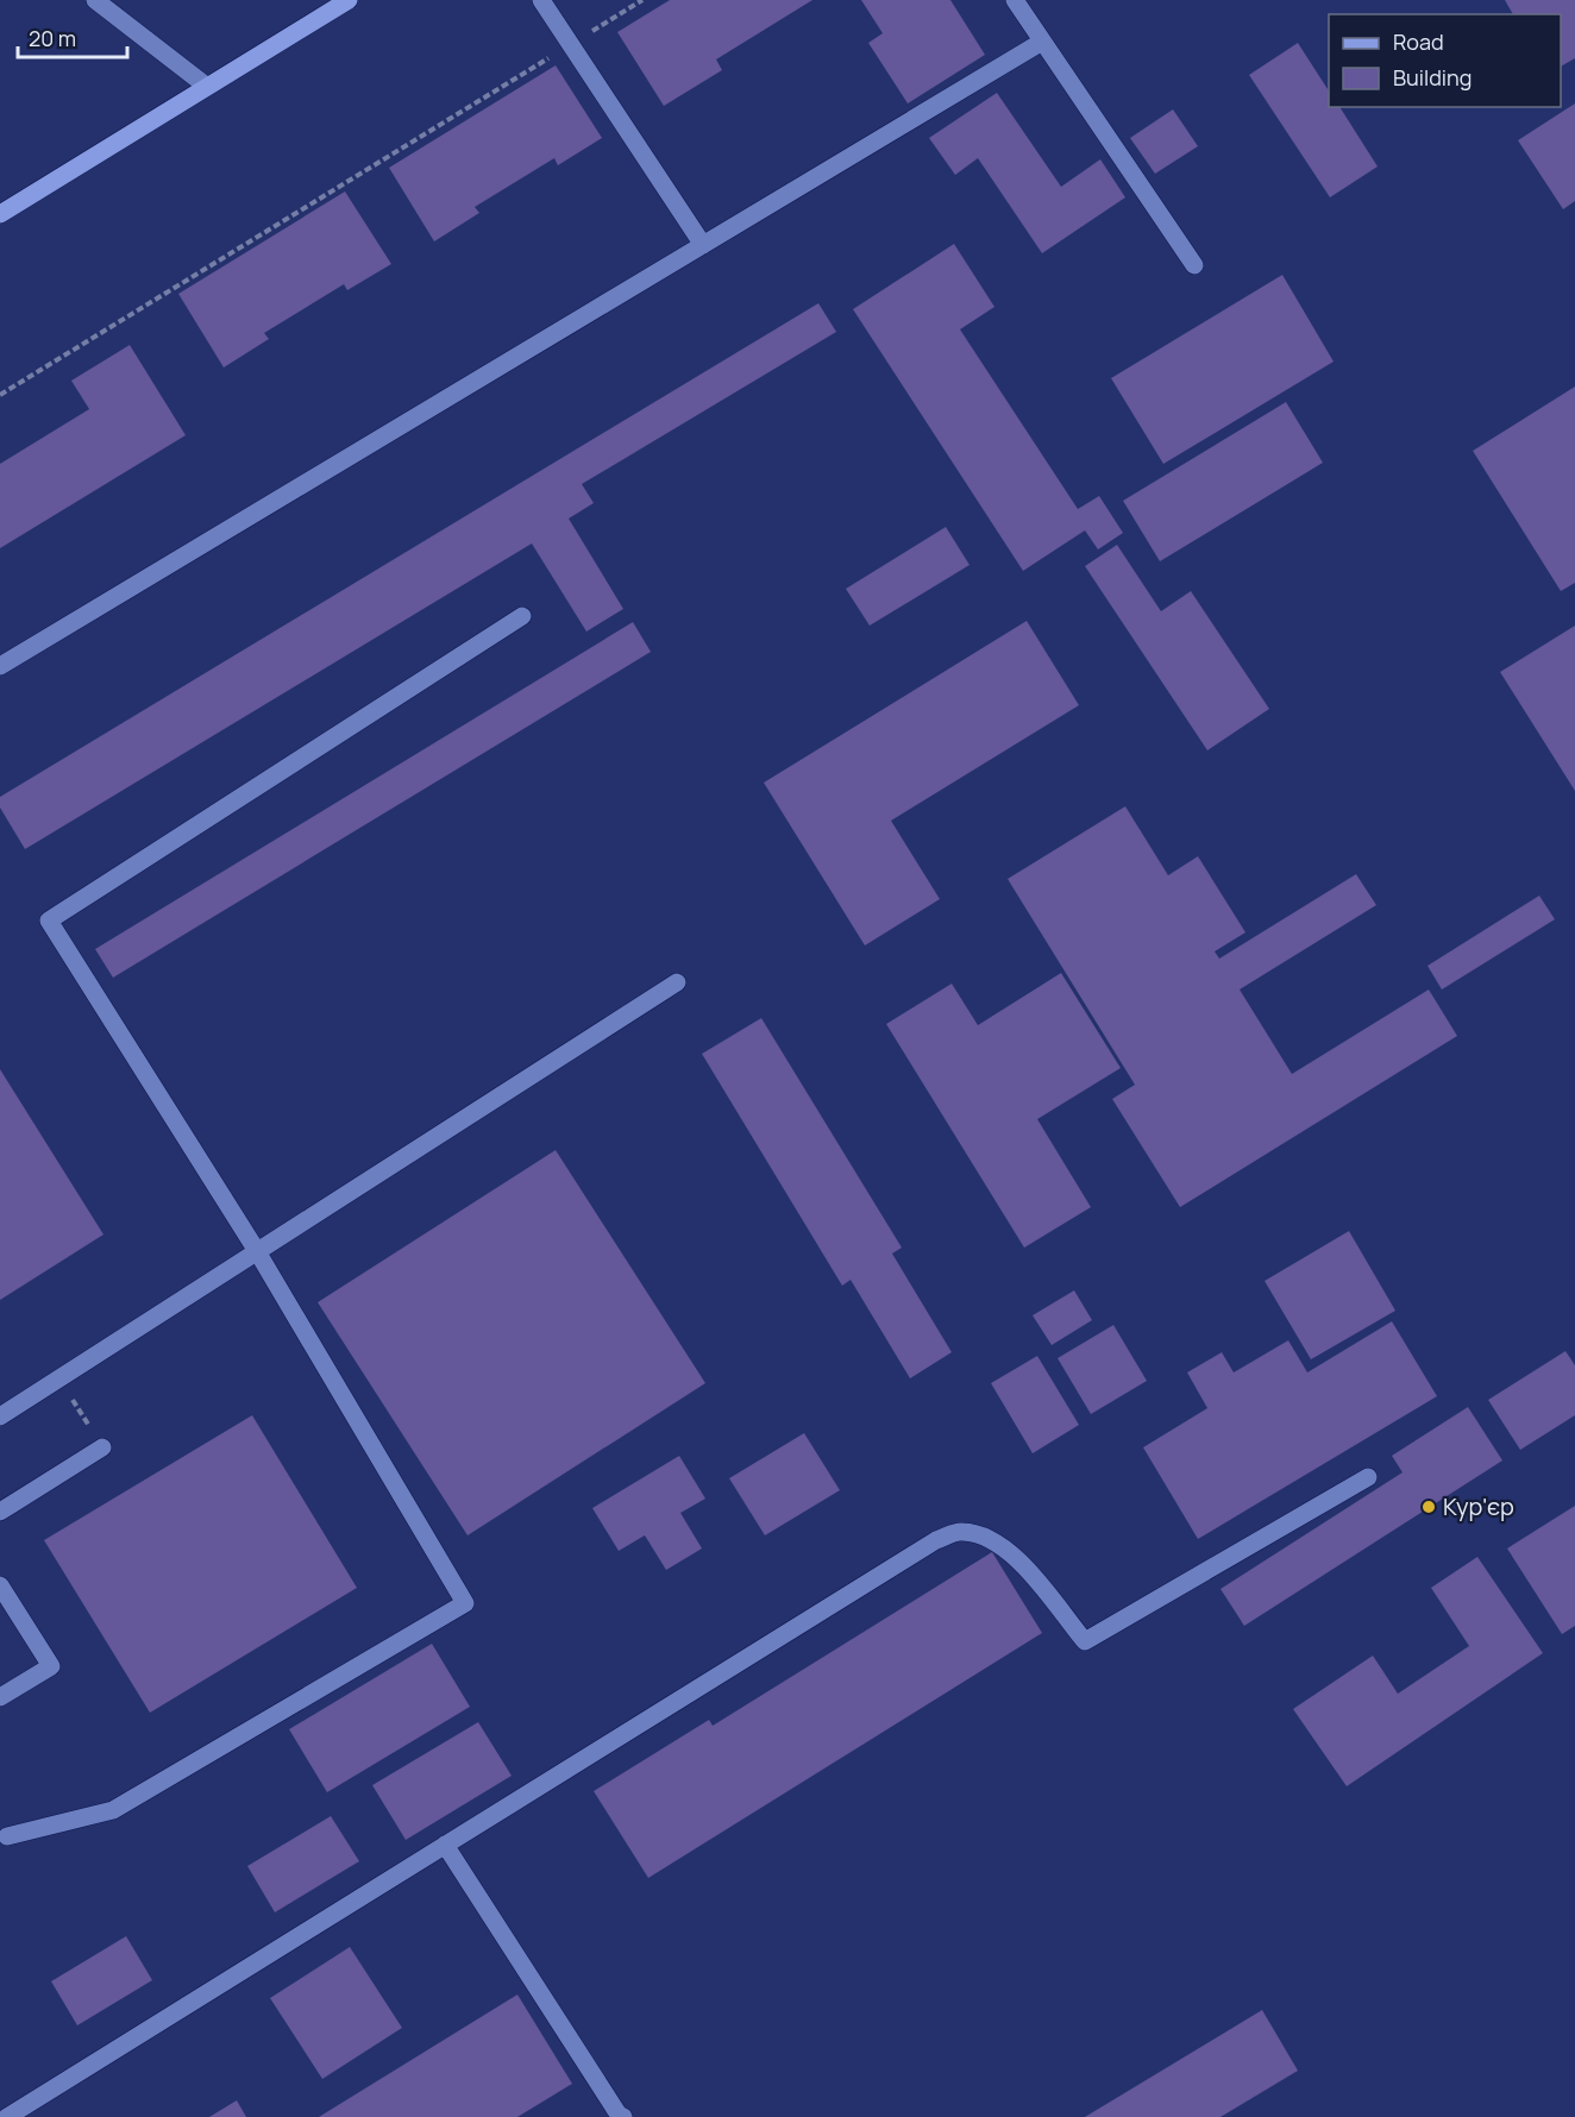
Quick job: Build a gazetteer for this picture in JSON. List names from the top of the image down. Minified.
{"places":["Кур'єр"],"legend":["Road","Building"],"scale_bar":"20 m"}
